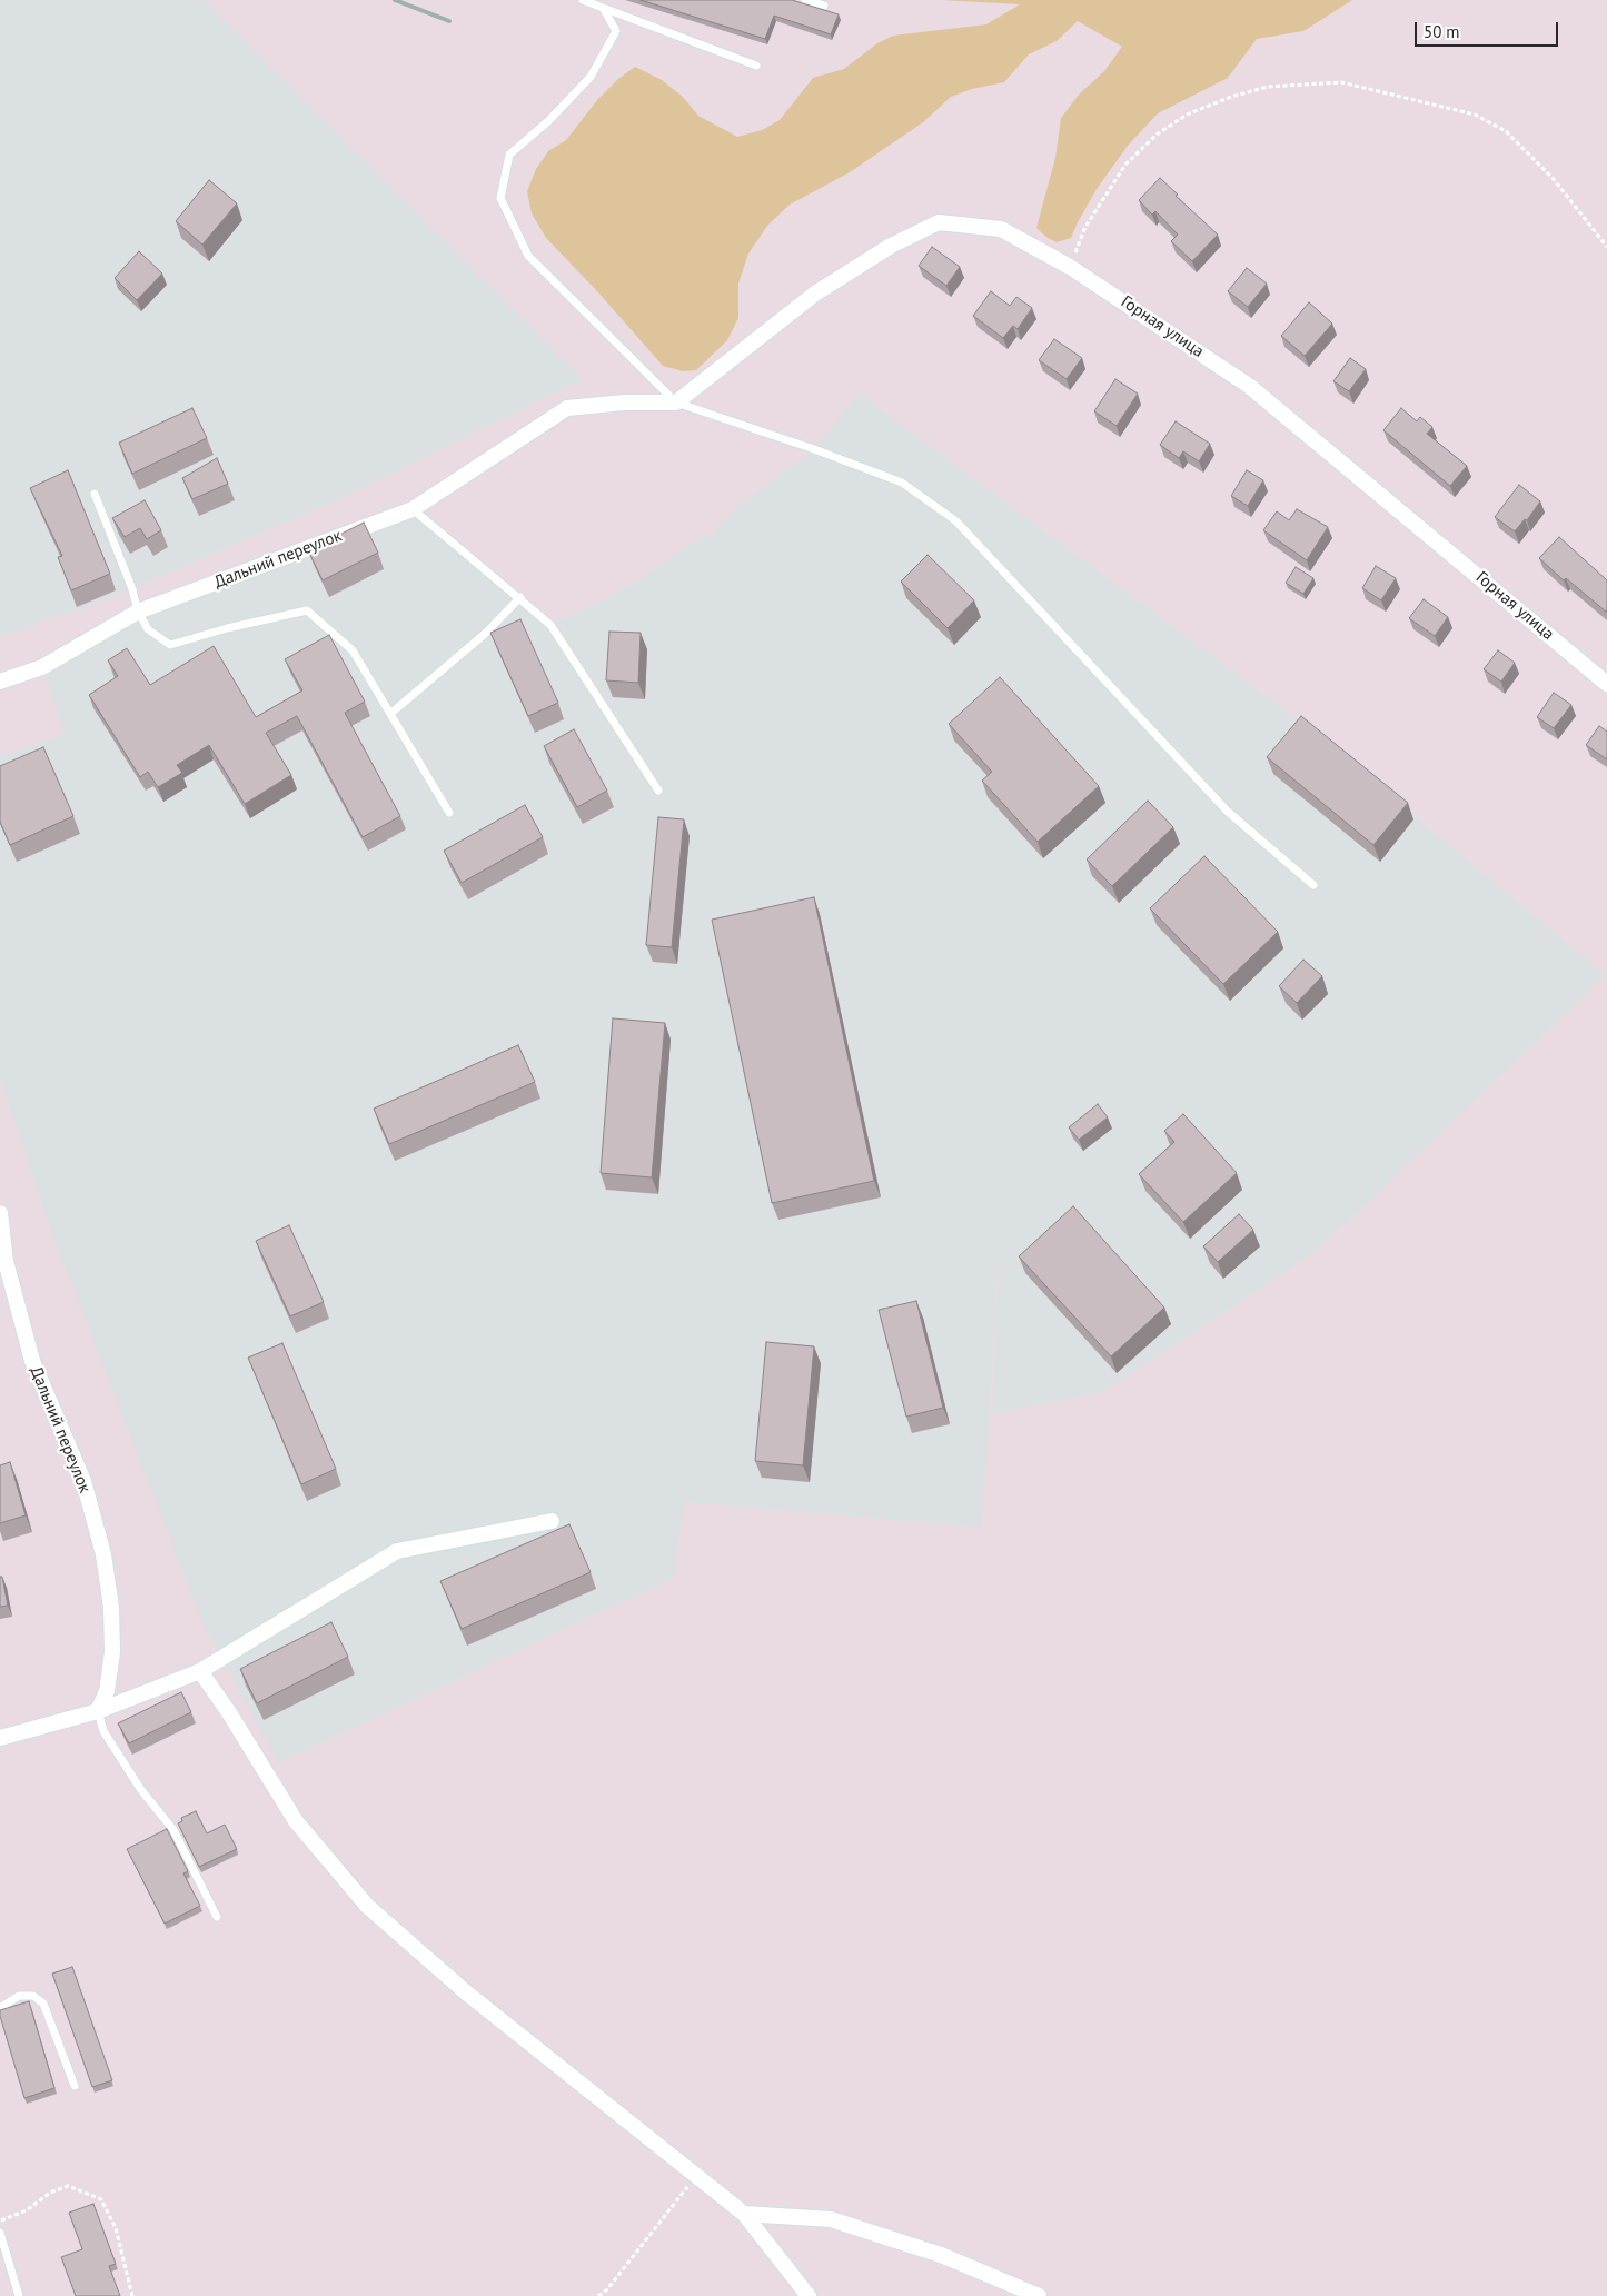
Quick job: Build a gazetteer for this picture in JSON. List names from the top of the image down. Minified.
{"streets":{"street":["Горная улица","Дальний переулок"]},"crossings":[["Горная улица","Дальний переулок"]],"scale_bar":"50 m"}
